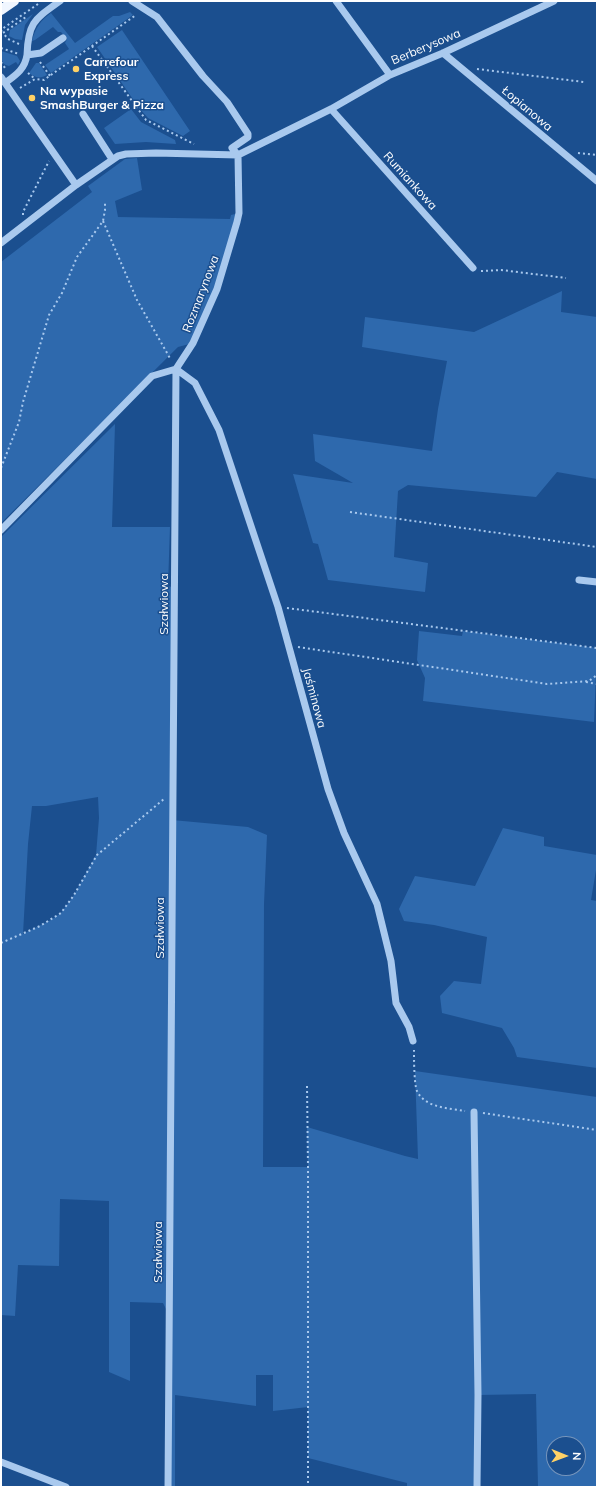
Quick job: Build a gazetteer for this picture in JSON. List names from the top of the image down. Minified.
{"streets":{"street":["Berberysowa","Łopianowa","Rumiankowa","Rozmarynowa","Szałwiowa","Jaśminowa"]},"crossings":[["Berberysowa","Łopianowa"],["Rozmarynowa","Szałwiowa"],["Rozmarynowa","Jaśminowa"],["Szałwiowa","Jaśminowa"]],"places":["Carrefour Express","Na wypasie SmashBurger & Pizza"],"north":"right"}
